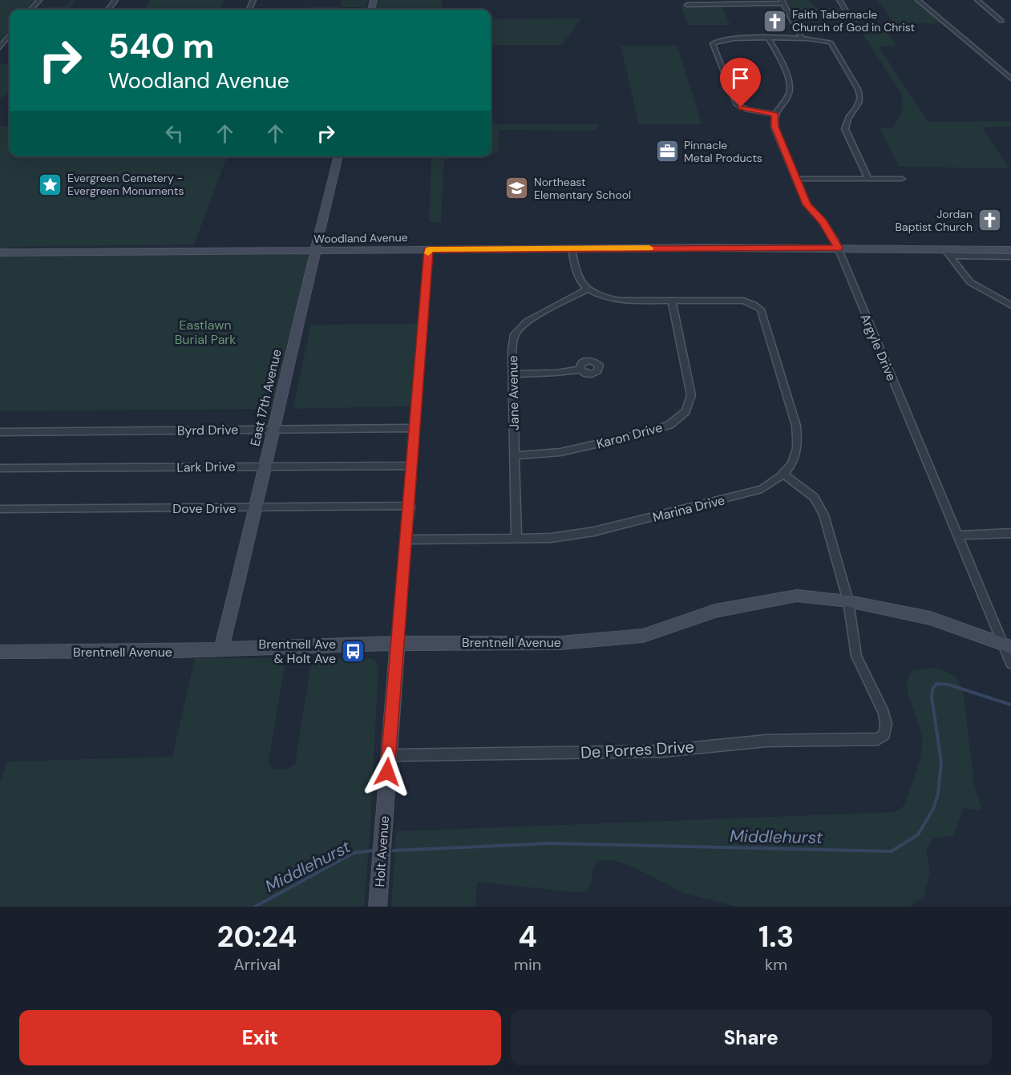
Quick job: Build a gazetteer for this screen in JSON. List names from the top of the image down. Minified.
{"streets":{"street":["Woodland Avenue","Argyle Drive","Jane Avenue","East 17th Avenue","Byrd Drive","Karon Drive","Lark Drive","Dove Drive","Marina Drive","Brentnell Avenue","De Porres Drive","Holt Avenue"]},"crossings":[["Woodland Avenue","Argyle Drive"],["Woodland Avenue","East 17th Avenue"],["Woodland Avenue","Holt Avenue"],["Argyle Drive","Brentnell Avenue"],["Jane Avenue","Karon Drive"],["Jane Avenue","Marina Drive"],["East 17th Avenue","Byrd Drive"],["East 17th Avenue","Lark Drive"],["East 17th Avenue","Dove Drive"],["East 17th Avenue","Brentnell Avenue"],["Byrd Drive","Holt Avenue"],["Karon Drive","Marina Drive"],["Lark Drive","Holt Avenue"],["Dove Drive","Holt Avenue"],["Marina Drive","Holt Avenue"],["Brentnell Avenue","De Porres Drive"],["Brentnell Avenue","Holt Avenue"],["De Porres Drive","Holt Avenue"]],"water":["Middlehurst"],"parks":["Eastlawn Burial Park"],"places":{"church":["Faith Tabernacle Church of God in Christ","Jordan Baptist Church"],"office":["Pinnacle Metal Products"],"place":["Evergreen Cemetery - Evergreen Monuments"],"school or university":["Northeast Elementary School"],"bus stop":["Brentnell Ave & Holt Ave"]},"page":{"turn":["540 m","Woodland Avenue"],"eta":["20:24","Arrival","4","min","1.3","km"],"buttons":["Exit","Share"]}}
